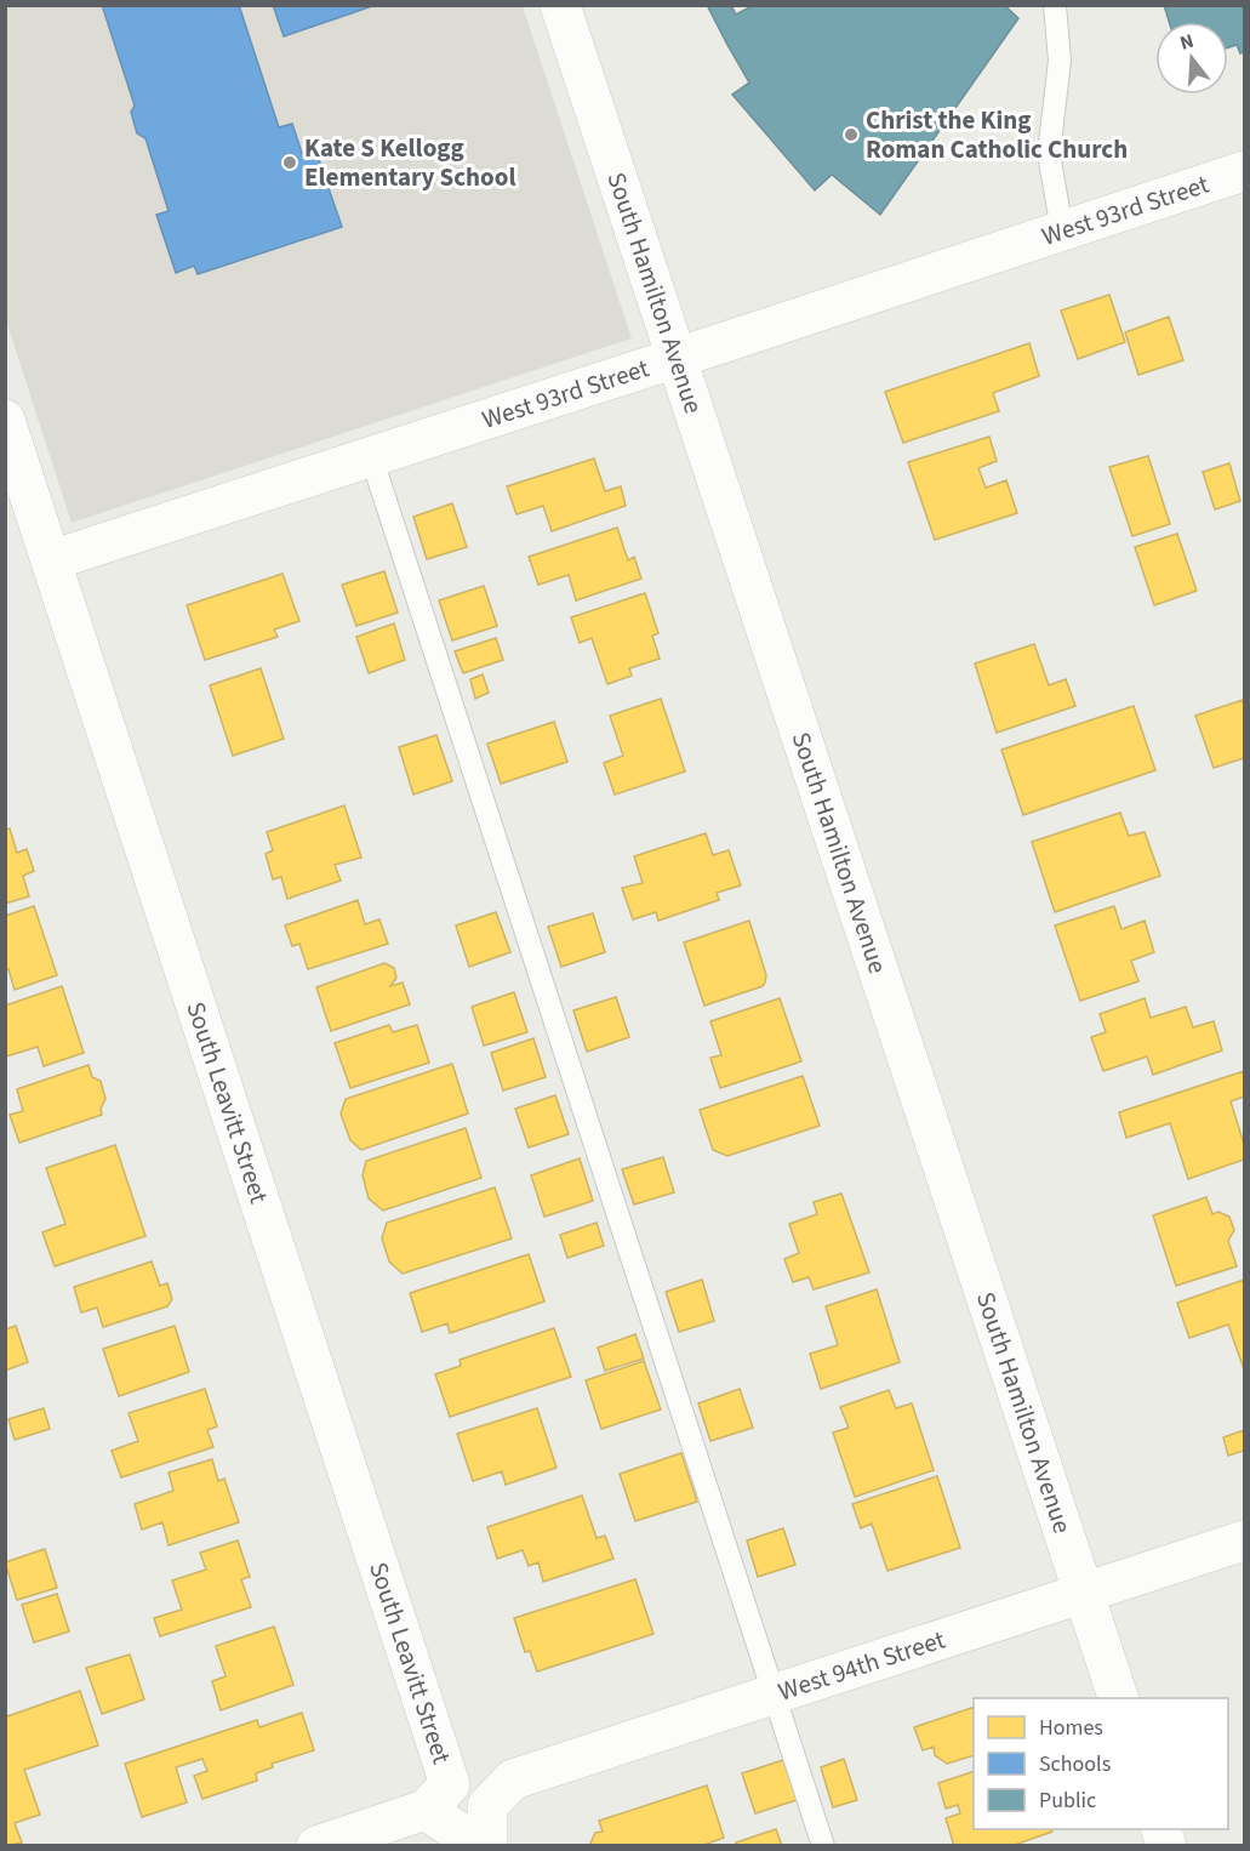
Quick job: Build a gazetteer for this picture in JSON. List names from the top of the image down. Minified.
{"streets":{"street":["West 93rd Street","South Hamilton Avenue","South Leavitt Street","West 94th Street"]},"crossings":[["West 93rd Street","South Hamilton Avenue"],["West 93rd Street","South Leavitt Street"],["South Hamilton Avenue","West 94th Street"]],"places":["Christ the King Roman Catholic Church","Kate S Kellogg Elementary School"],"legend":["Homes","Schools","Public"],"north":"top"}
